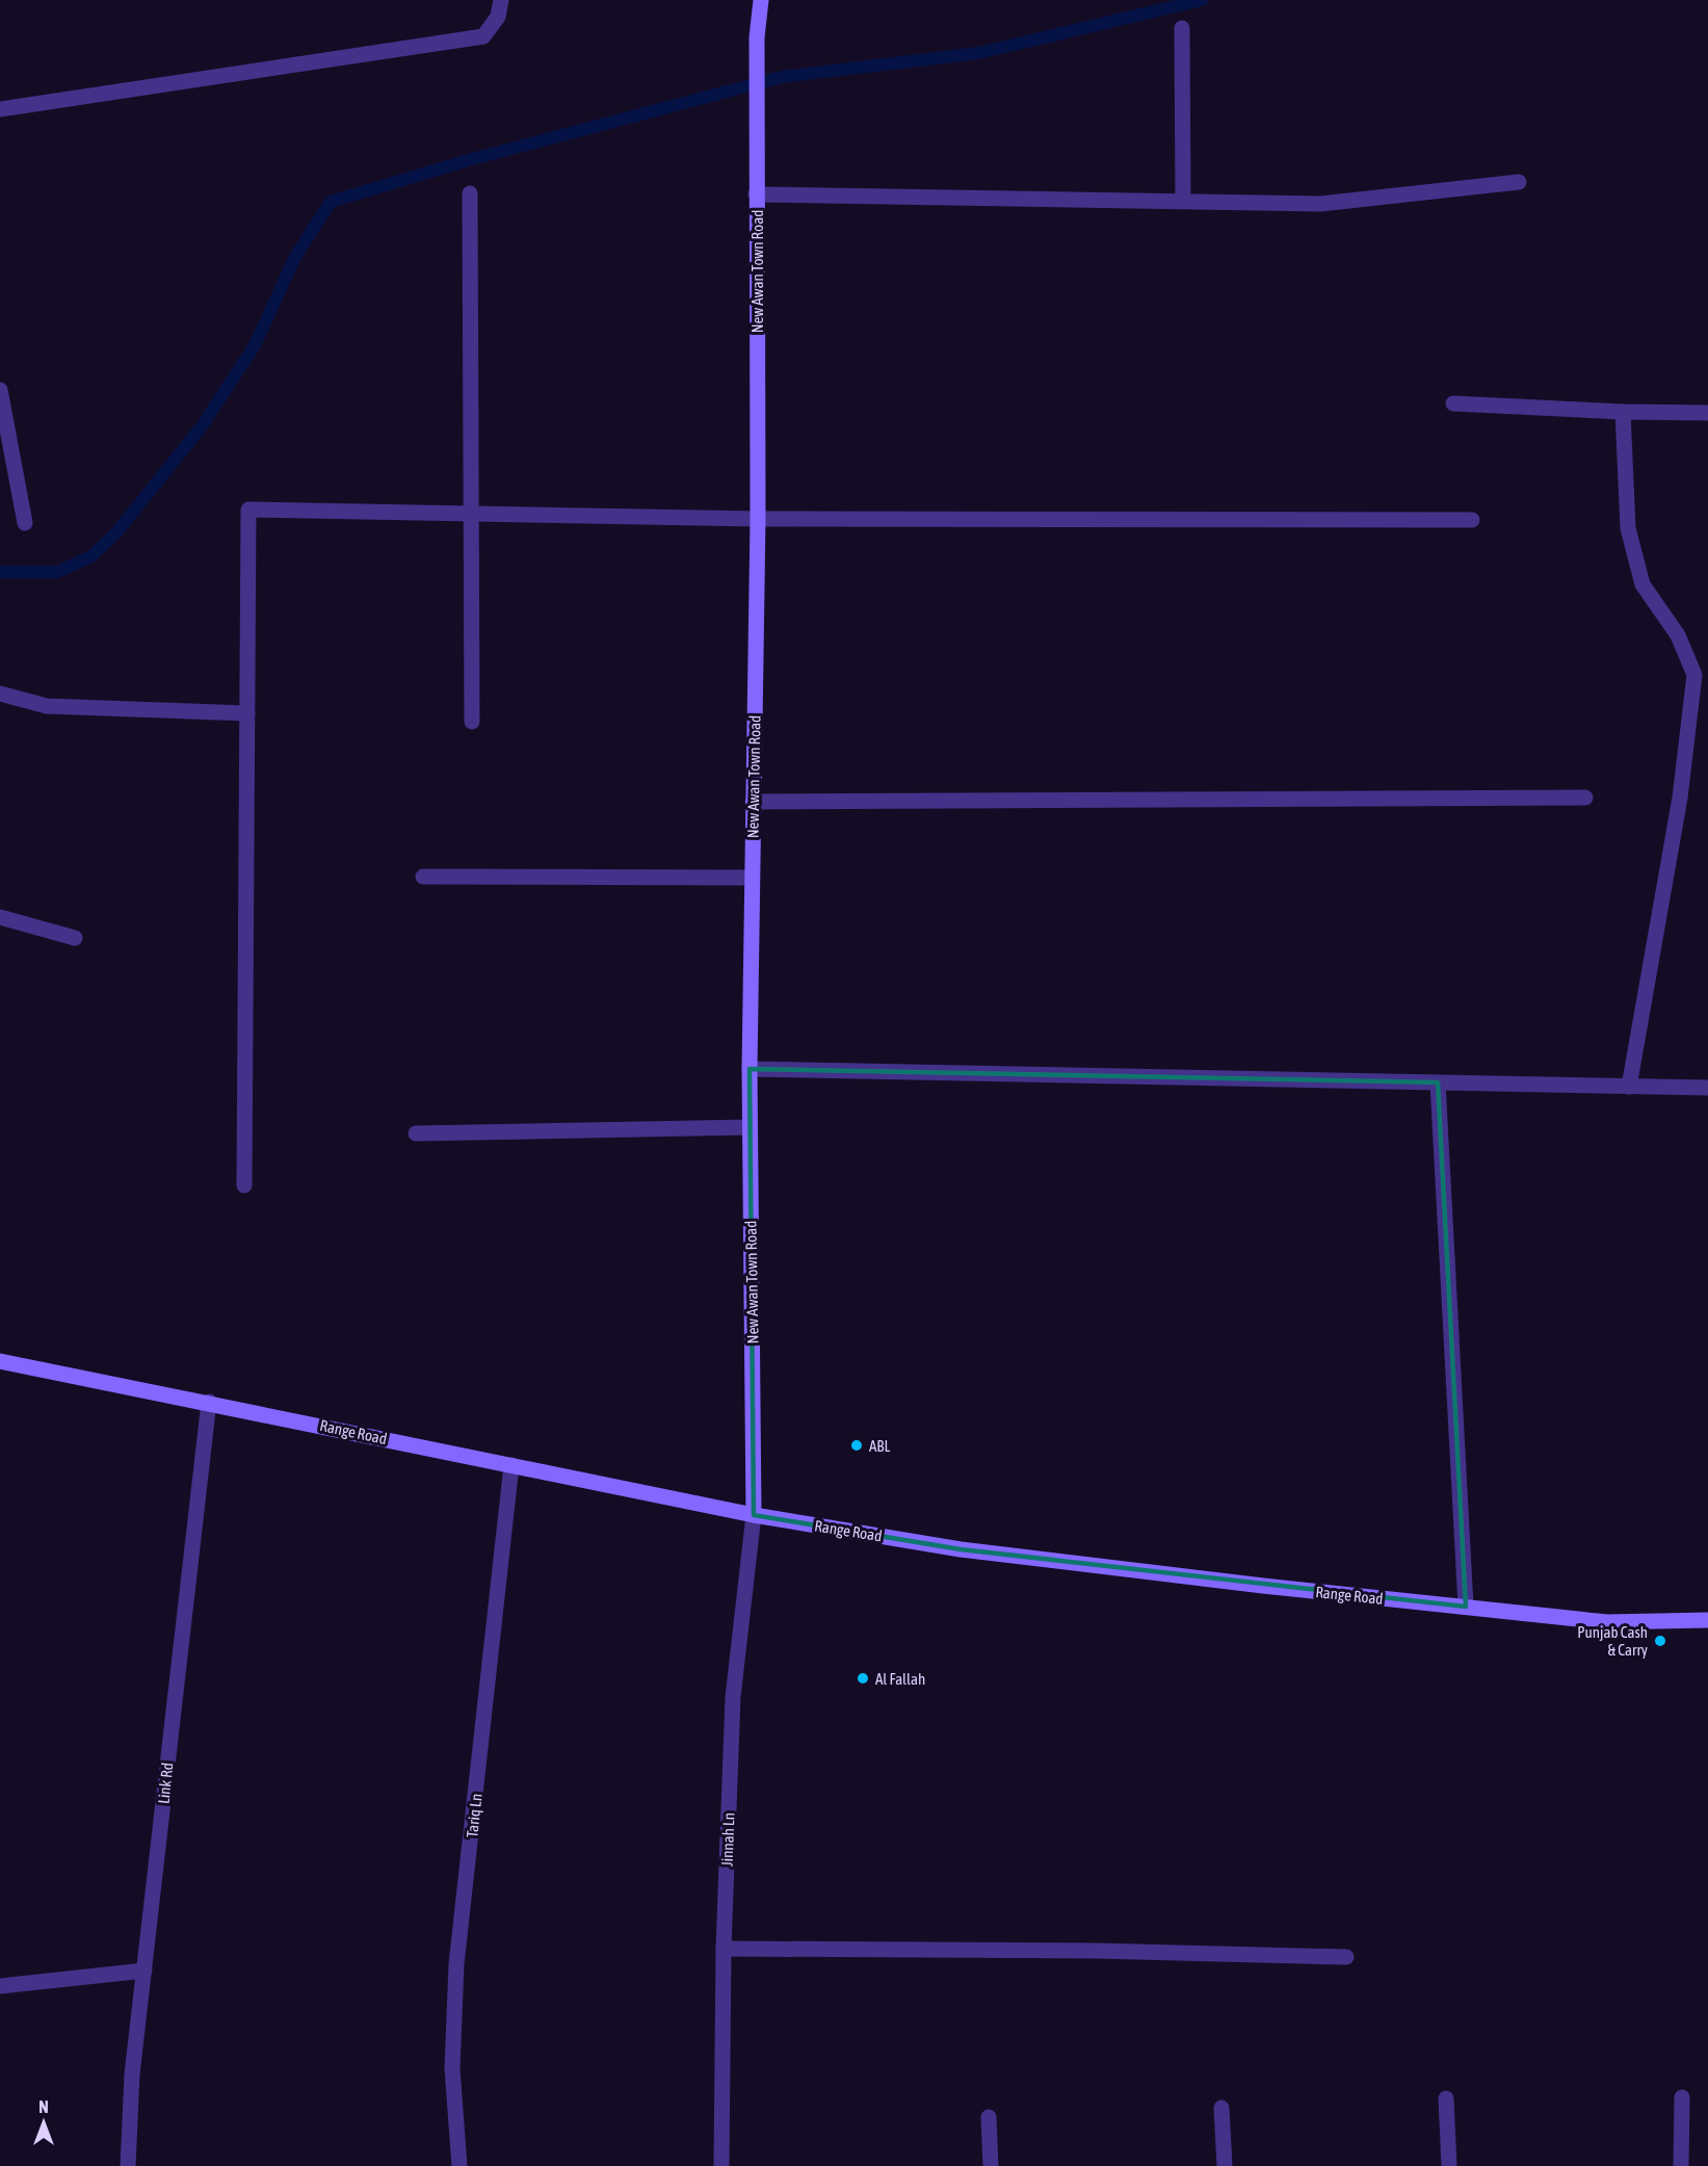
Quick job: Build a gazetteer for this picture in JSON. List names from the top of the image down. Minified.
{"streets":{"main road":["New Awan Town Road","Range Road"],"street":["Link Rd","Tariq Ln","Jinnah Ln"]},"crossings":[["New Awan Town Road","Range Road"],["New Awan Town Road","Jinnah Ln"],["Range Road","Link Rd"],["Range Road","Tariq Ln"],["Range Road","Jinnah Ln"]],"places":["ABL","Punjab Cash & Carry","Al Fallah"],"north":"top"}
